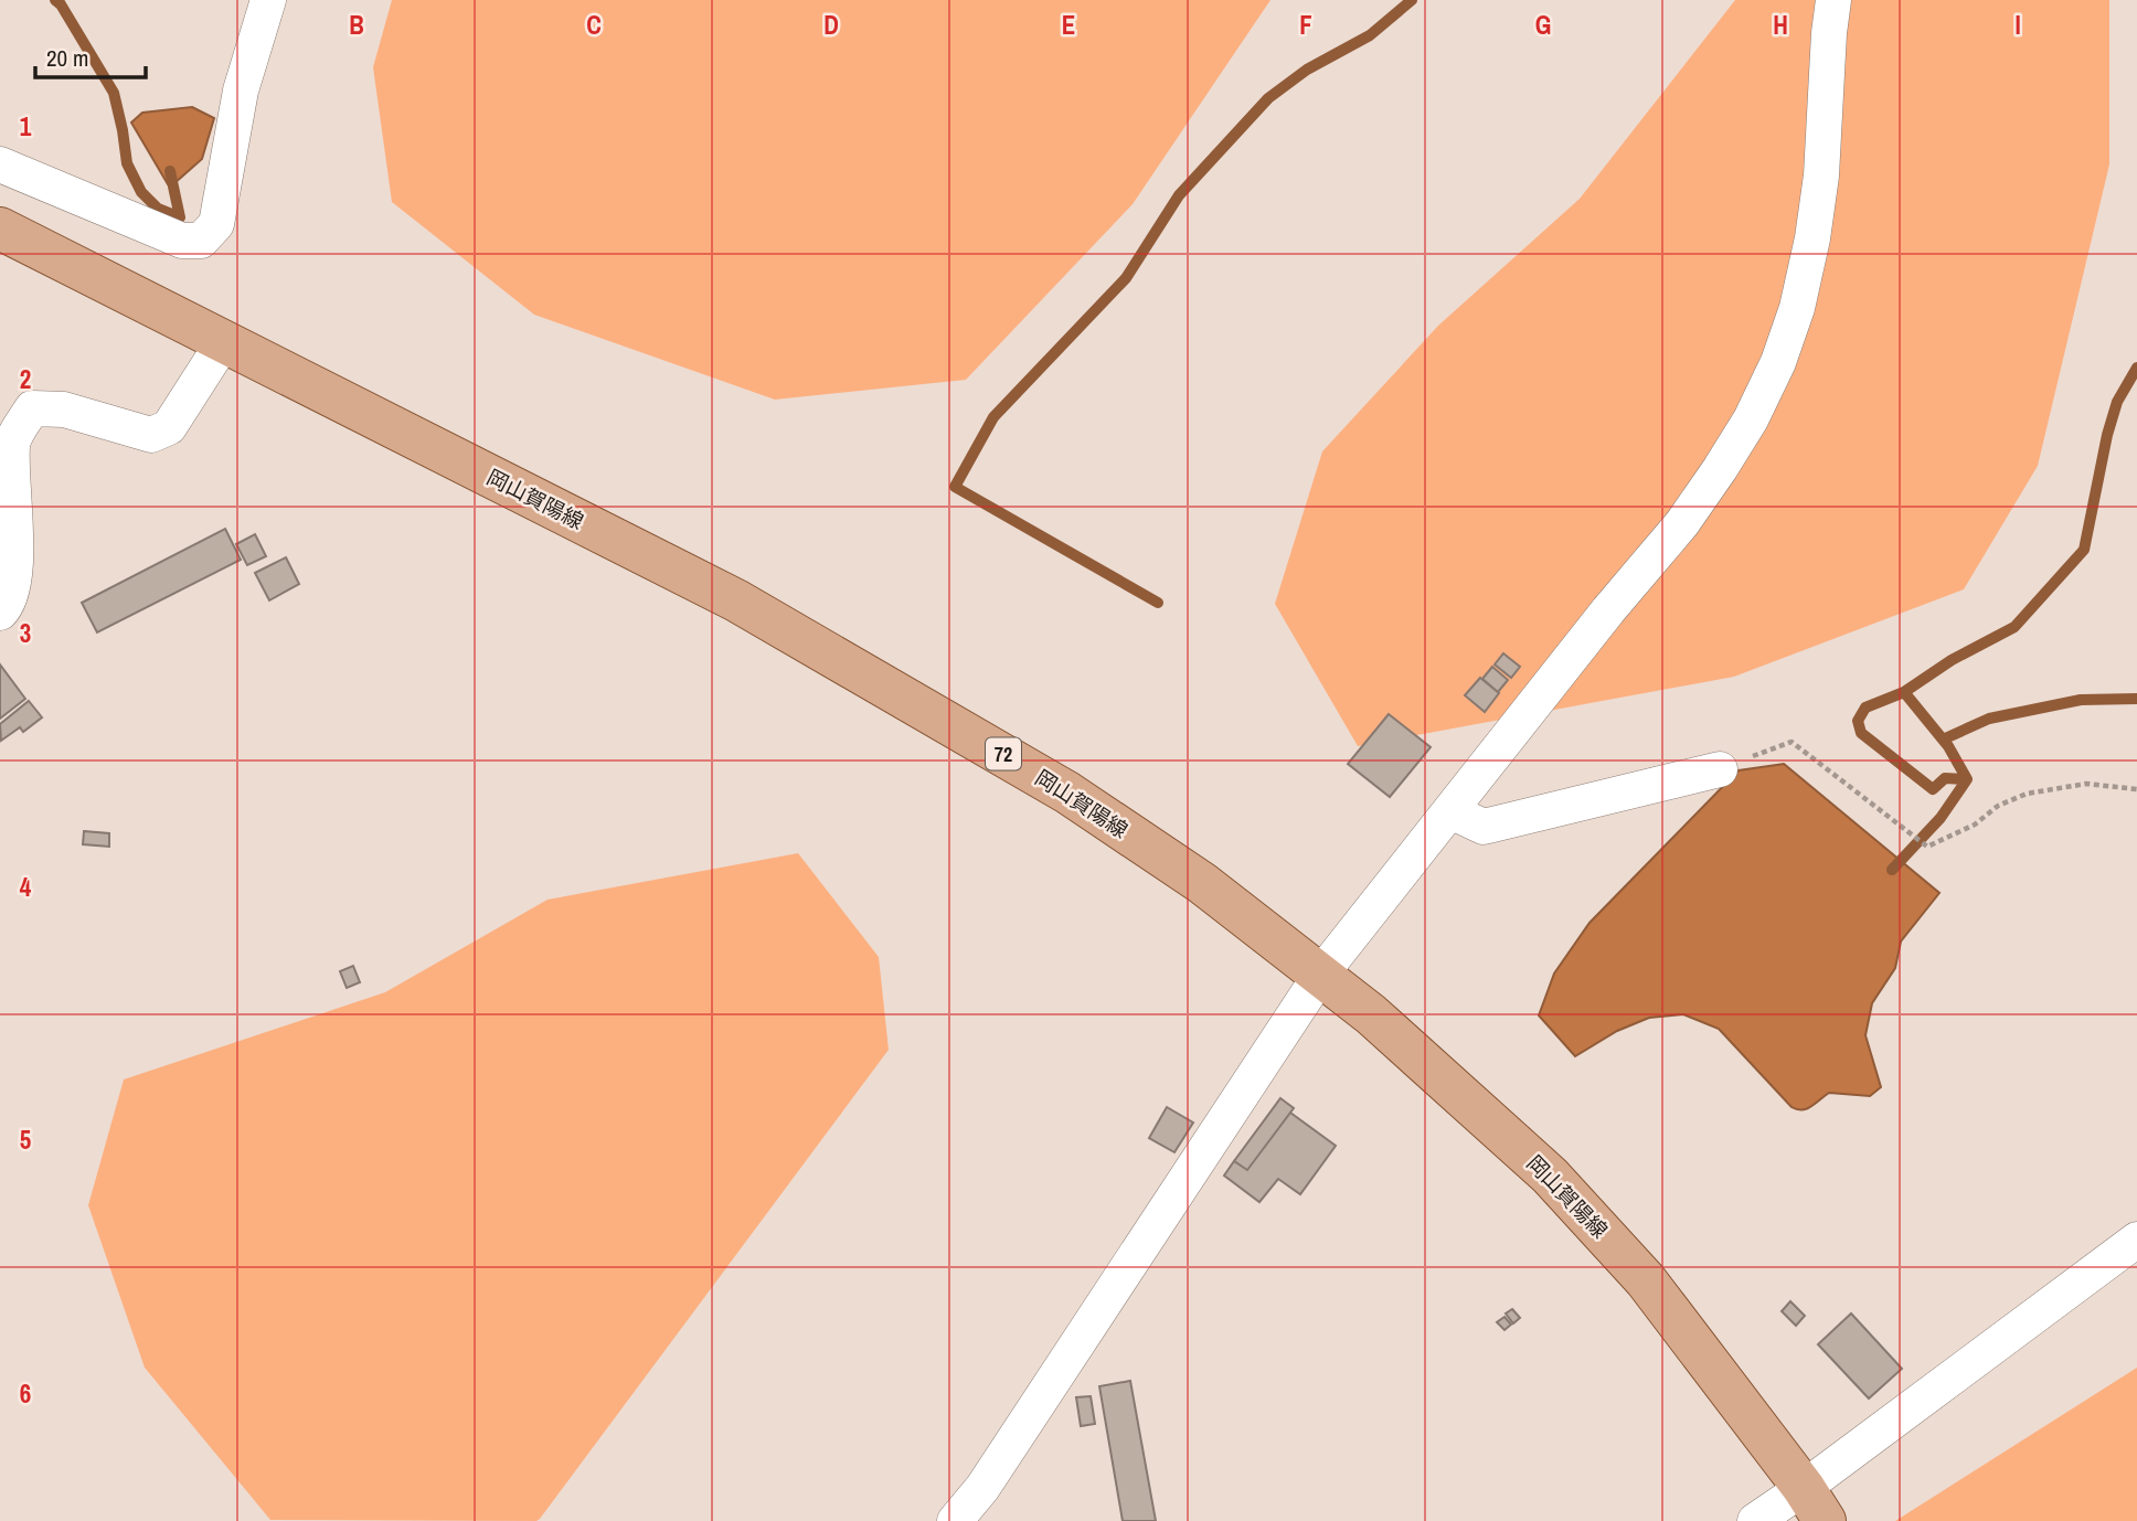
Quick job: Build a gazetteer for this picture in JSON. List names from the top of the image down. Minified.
{"streets":{"main road":["岡山賀陽線","72"]},"scale_bar":"20 m","grid":{"columns":["B","C","D","E","F","G","H","I"],"rows":["1","2","3","4","5","6"]}}
